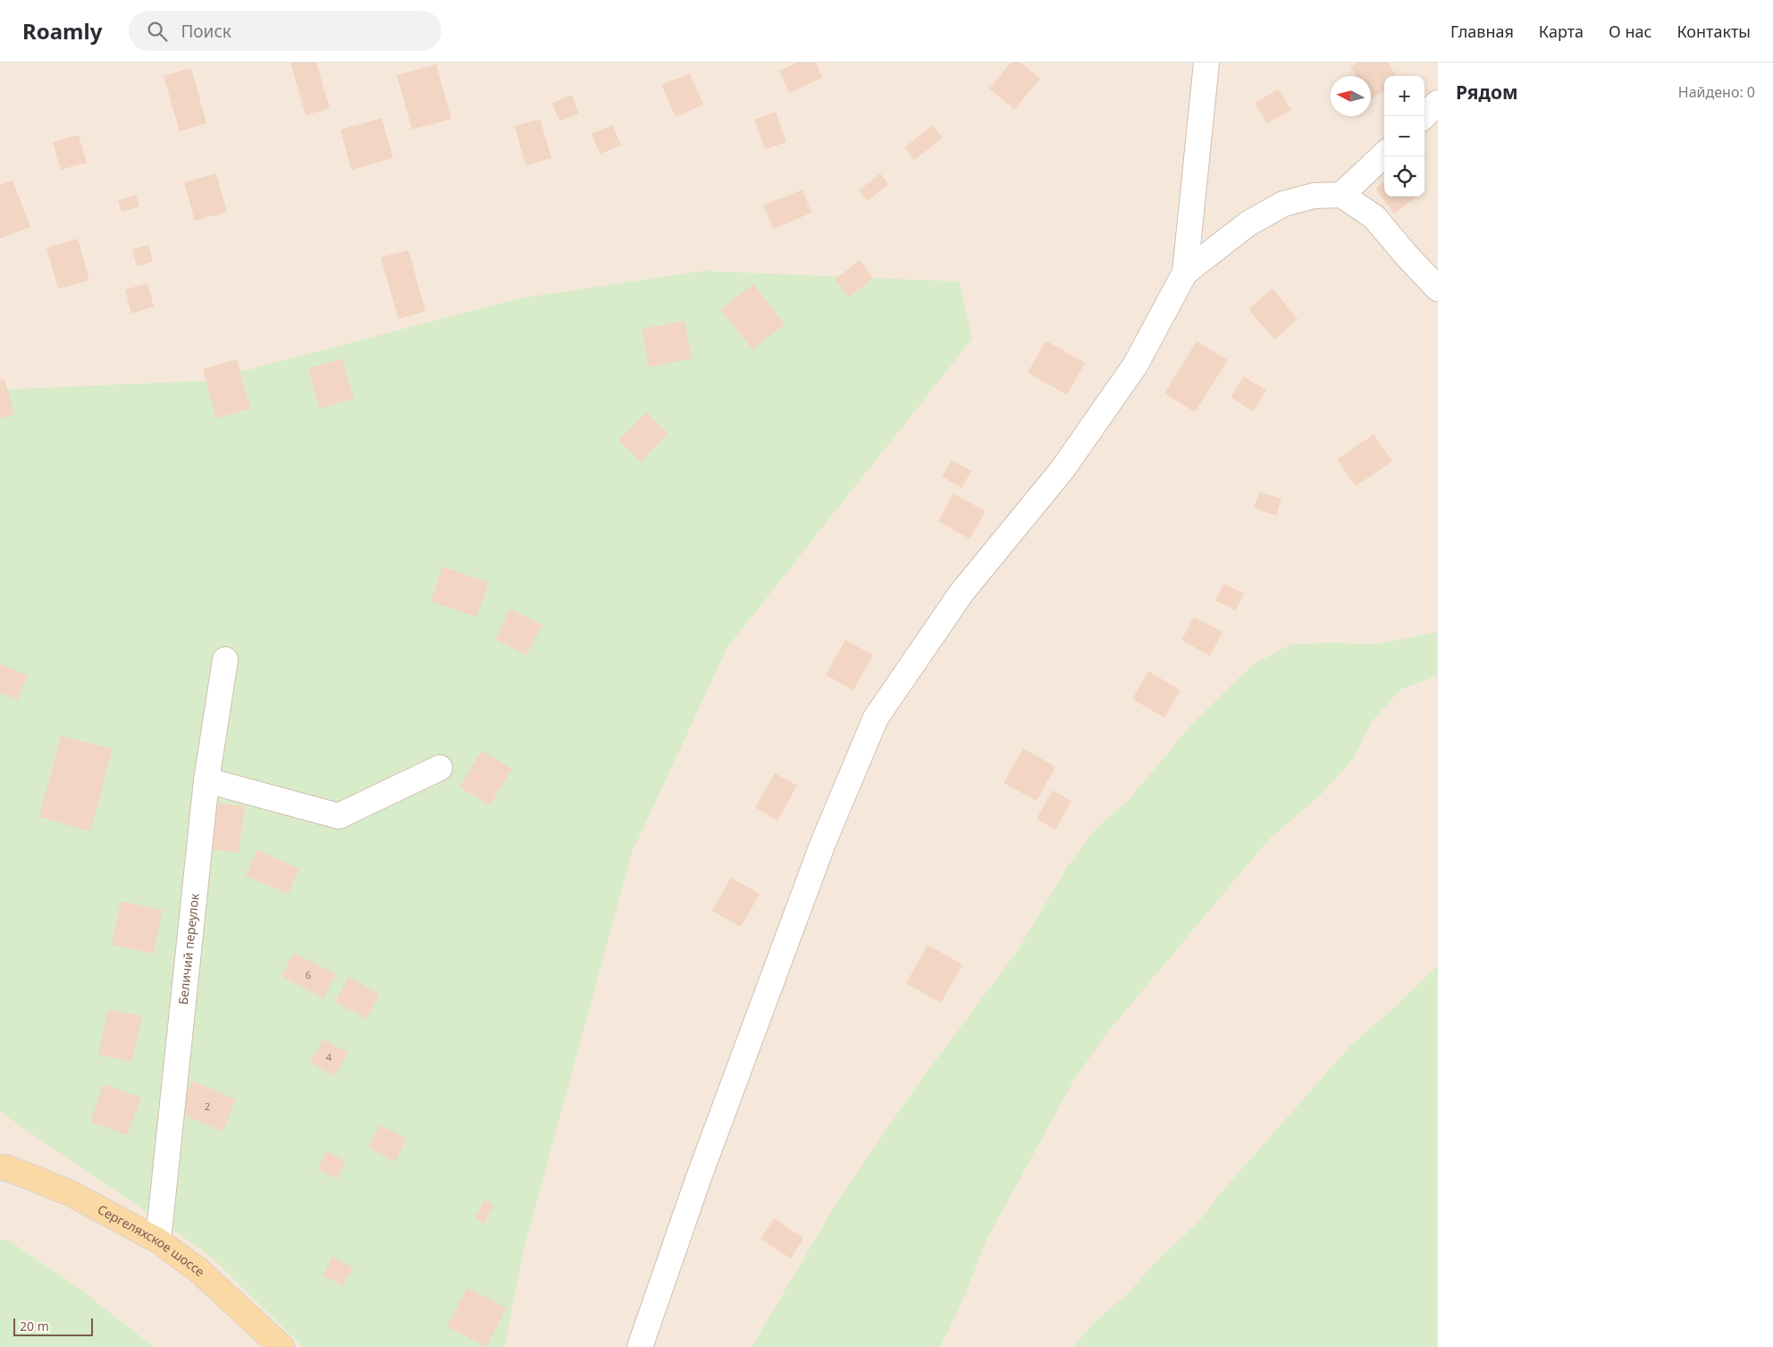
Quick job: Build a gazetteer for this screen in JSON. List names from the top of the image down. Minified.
{"streets":{"main road":["Сергеляхское шоссе"],"street":["Беличий переулок"]},"crossings":[["Беличий переулок","Сергеляхское шоссе"]],"house_numbers":["6","4","2"],"scale_bar":"20 m","north":"left","page":{"header":"Roamly","search":"Поиск","nav":["Главная","Карта","О нас","Контакты"],"heading":["Рядом","Найдено: 0"],"map_buttons":["+","−"],"scale":"20 m"}}
